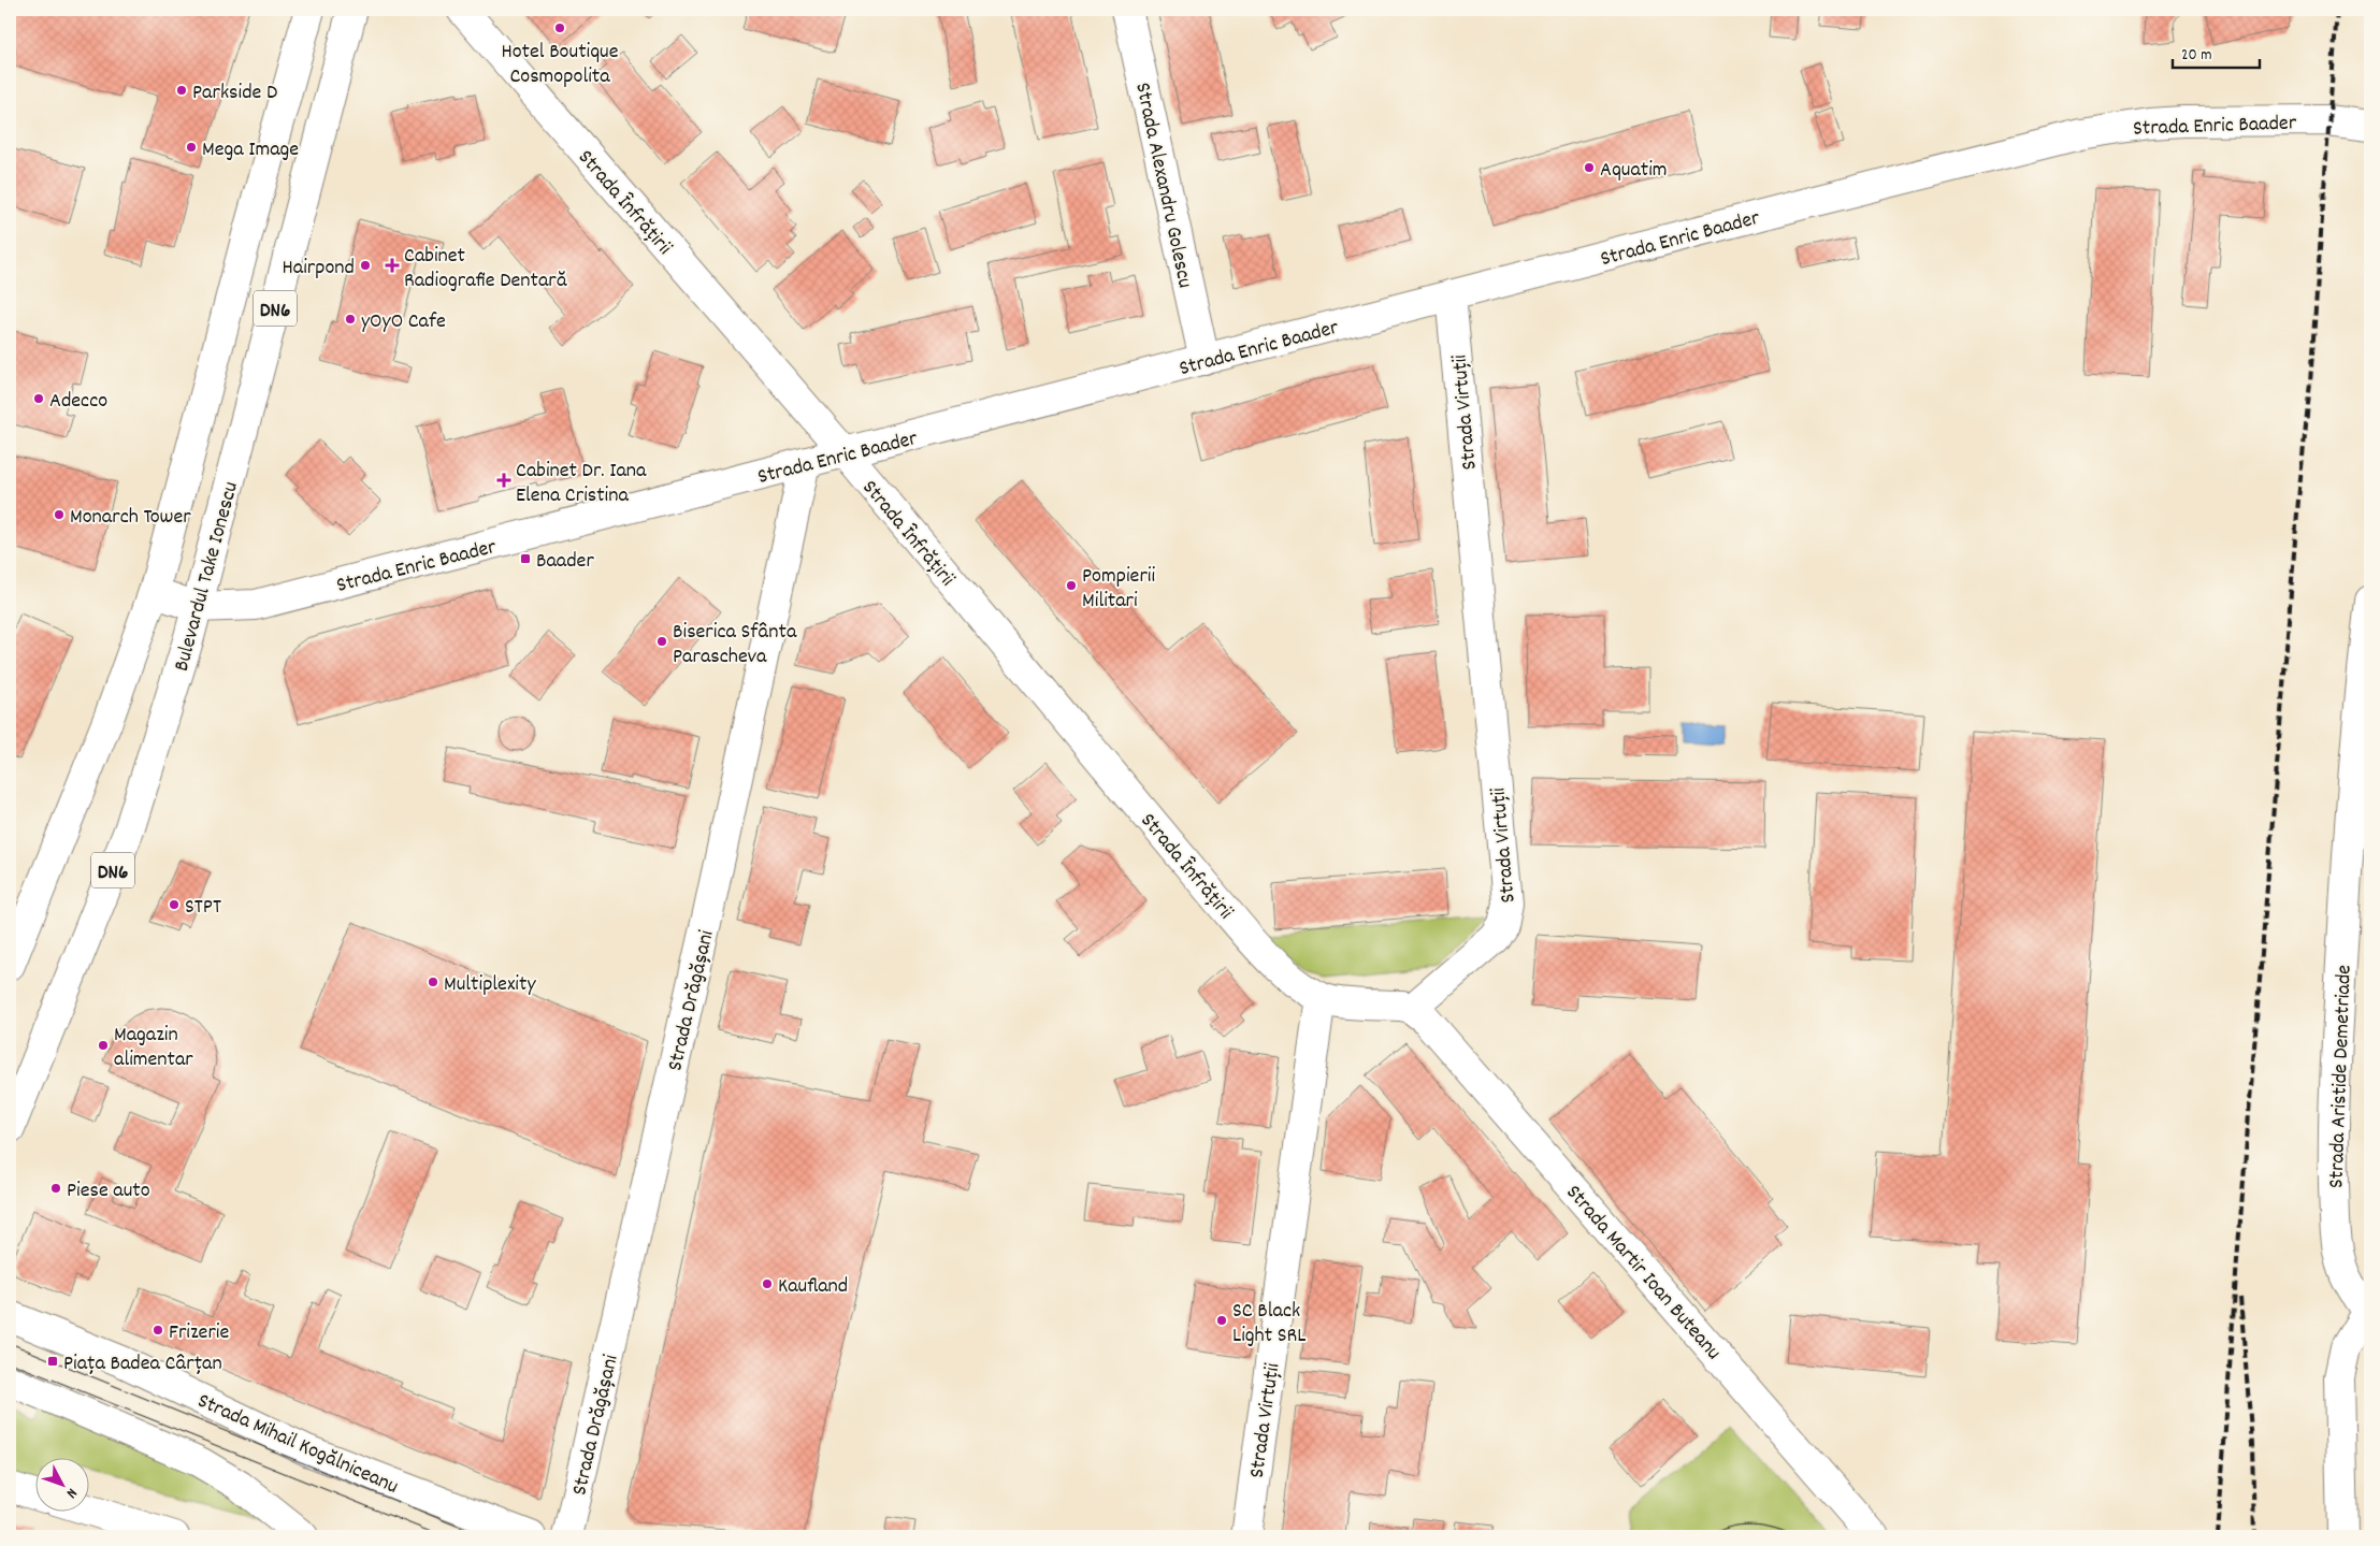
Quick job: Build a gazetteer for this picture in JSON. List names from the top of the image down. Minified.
{"streets":{"street":["Strada Enric Baader","Strada Alexandru Golescu","Strada Înfrățirii","DN6","Strada Virtuții","Bulevardul Take Ionescu","Strada Drăgășani","Strada Aristide Demetriade","Strada Martir Ioan Buteanu","Strada Mihail Kogălniceanu"]},"crossings":[["Strada Enric Baader","Strada Alexandru Golescu"],["Strada Enric Baader","Strada Înfrățirii"],["Strada Enric Baader","Strada Virtuții"],["Strada Enric Baader","Bulevardul Take Ionescu"],["Strada Enric Baader","Strada Drăgășani"],["Strada Înfrățirii","Strada Virtuții"],["Strada Virtuții","Strada Martir Ioan Buteanu"]],"places":{"other":["Hotel Boutique Cosmopolita","Parkside D","Mega Image","Aquatim","Hairpond","yOyO Cafe","Adecco","Monarch Tower","Pompierii Militari","Biserica Sfânta Parascheva","STPT","Multiplexity","Magazin alimentar","Piese auto","Kaufland","SC Black Light SRL","Frizerie"],"health":["Cabinet Radiografie Dentară","Cabinet Dr. Iana Elena Cristina"],"transit":["Baader","Piața Badea Cârțan"]},"scale_bar":"20 m","north":"bottom right"}
